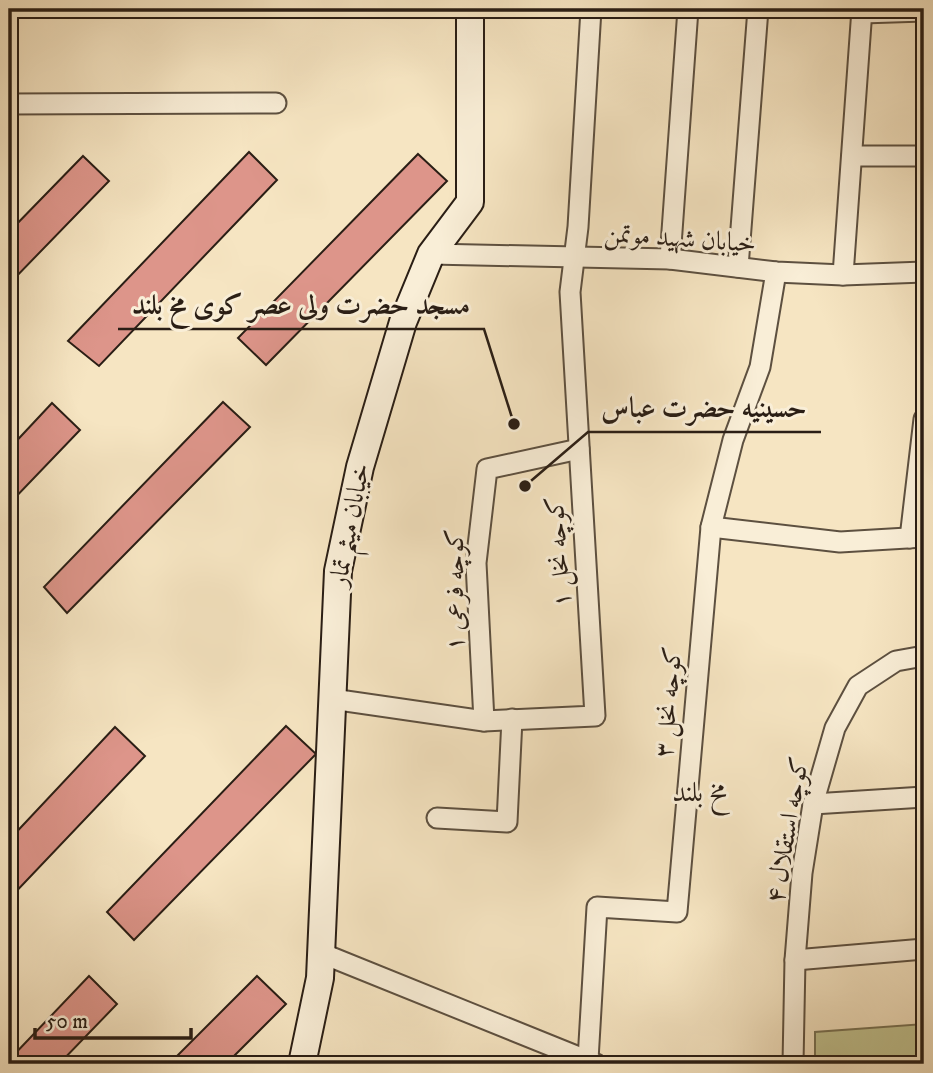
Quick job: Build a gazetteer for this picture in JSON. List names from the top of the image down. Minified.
{"streets":{"street":["خیابان شهید موتمن","خیابان میثم تمار","کوچه نخل ۱","کوچه فرعی ۱","کوچه نخل ۳","کوچه استقلال ۴"]},"crossings":[["خیابان شهید موتمن","خیابان میثم تمار"],["خیابان شهید موتمن","کوچه نخل ۱"],["خیابان شهید موتمن","کوچه نخل ۳"],["کوچه نخل ۱","کوچه فرعی ۱"]],"districts":["مخ بلند"],"places":["مسجد حضرت ولی عصر کوی مخ بلند","حسینیه حضرت عباس"],"scale_bar":"50 m"}
